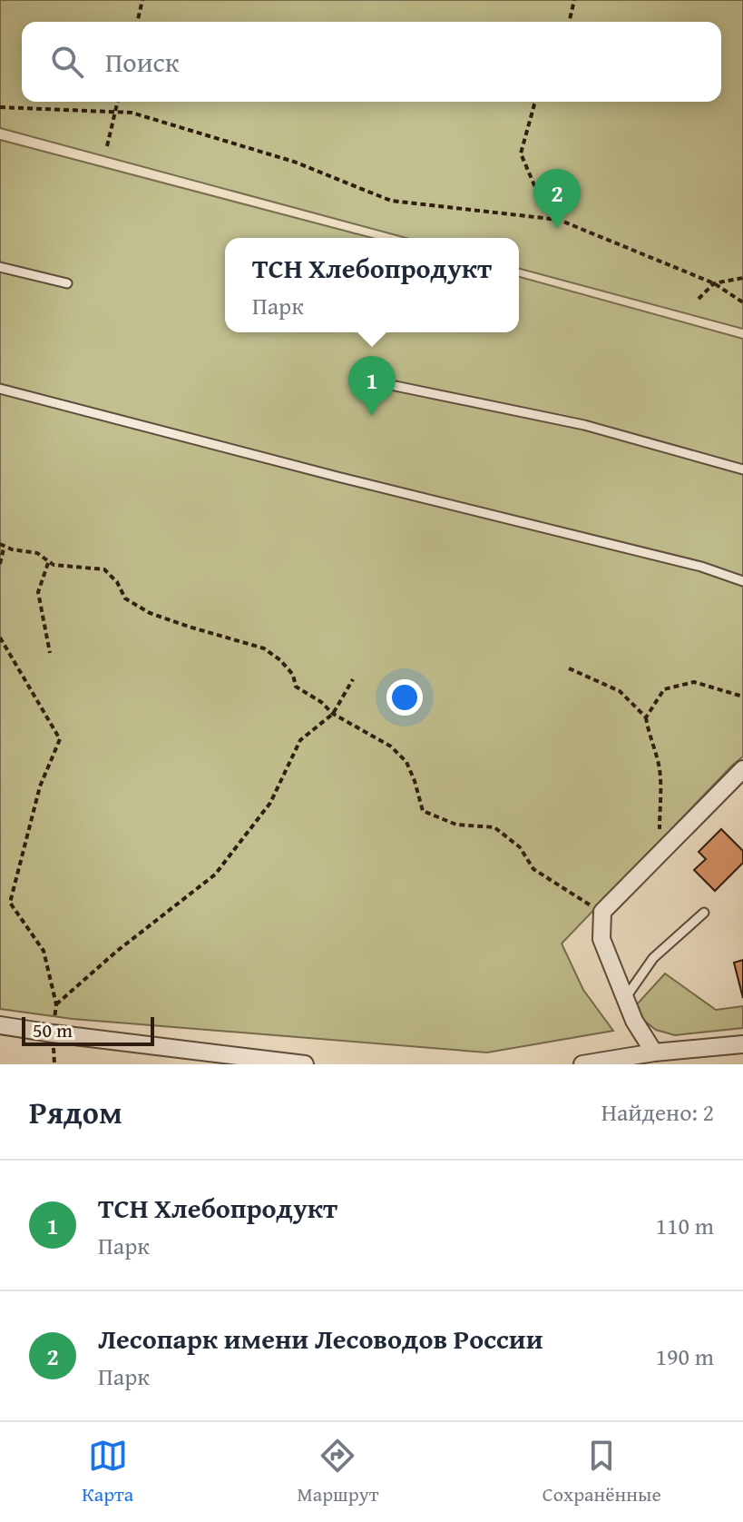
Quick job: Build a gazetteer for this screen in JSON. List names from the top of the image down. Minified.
{"scale_bar":"50 m","page":{"search":"Поиск","pins":["2","1"],"popup":["ТСН Хлебопродукт","Парк"],"scale":"50 m","heading":["Рядом","Найдено: 2"],"list":[{"mark":"1","name":"ТСН Хлебопродукт","note":"Парк","value":"110 m"},{"mark":"2","name":"Лесопарк имени Лесоводов России","note":"Парк","value":"190 m"}],"nav":["Карта","Маршрут","Сохранённые"]}}
